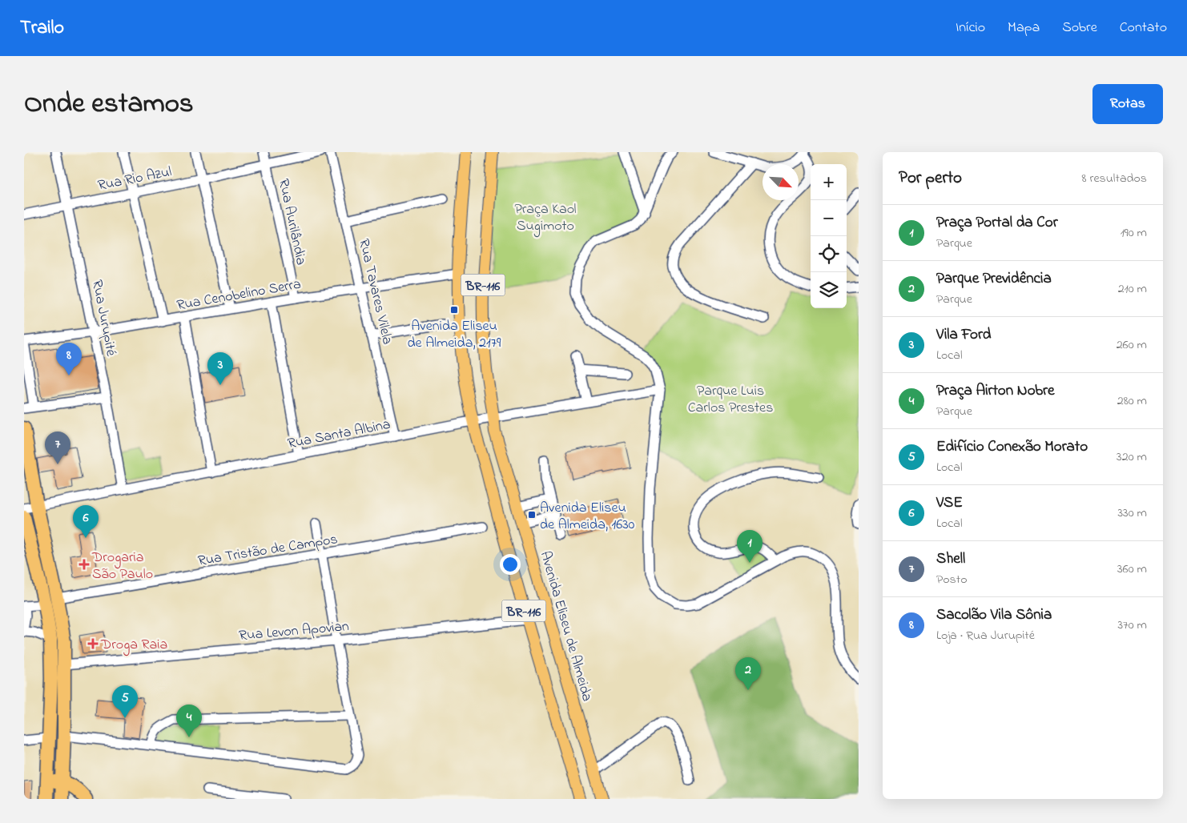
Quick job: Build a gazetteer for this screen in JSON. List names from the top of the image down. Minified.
{"streets":{"main road":["BR-116","Avenida Eliseu de Almeida"],"street":["Rua Rio Azul","Rua Aurilândia","Rua Tavares Vilela","Rua Cenobelino Serra","Rua Jurupité","Rua Santa Albina","Rua Tristão de Campos","Rua Levon Apovian"]},"crossings":[["Rua Rio Azul","Rua Aurilândia"],["Rua Rio Azul","Rua Jurupité"],["Rua Aurilândia","Rua Cenobelino Serra"],["BR-116","Rua Cenobelino Serra"],["BR-116","Rua Santa Albina"],["BR-116","Rua Levon Apovian"],["Rua Tavares Vilela","Rua Cenobelino Serra"],["Rua Tavares Vilela","Rua Santa Albina"],["Rua Cenobelino Serra","Rua Jurupité"],["Rua Jurupité","Rua Santa Albina"],["Rua Santa Albina","Avenida Eliseu de Almeida"]],"parks":["Praça Kaol Sugimoto","Parque Luis Carlos Prestes"],"places":{"transit":["Avenida Eliseu de Almeida, 2179","Avenida Eliseu de Almeida, 1630"],"health":["Drogaria São Paulo","Droga Raia"]},"north":"bottom right","page":{"header":"Trailo","nav":["Início","Mapa","Sobre","Contato"],"title":"Onde estamos","buttons":"Rotas","heading":["Por perto","8 resultados"],"map_buttons":["+","−"],"list":[{"mark":"1","name":"Praça Portal da Cor","note":"Parque","value":"190 m"},{"mark":"2","name":"Parque Previdência","note":"Parque","value":"210 m"},{"mark":"3","name":"Vila Ford","note":"Local","value":"260 m"},{"mark":"4","name":"Praça Airton Nobre","note":"Parque","value":"280 m"},{"mark":"5","name":"Edifício Conexão Morato","note":"Local","value":"320 m"},{"mark":"6","name":"VSE","note":"Local","value":"330 m"},{"mark":"7","name":"Shell","note":"Posto","value":"360 m"},{"mark":"8","name":"Sacolão Vila Sônia","note":"Loja · Rua Jurupité","value":"370 m"}],"pins":["8","3","7","6","1","2","5","4"]}}
